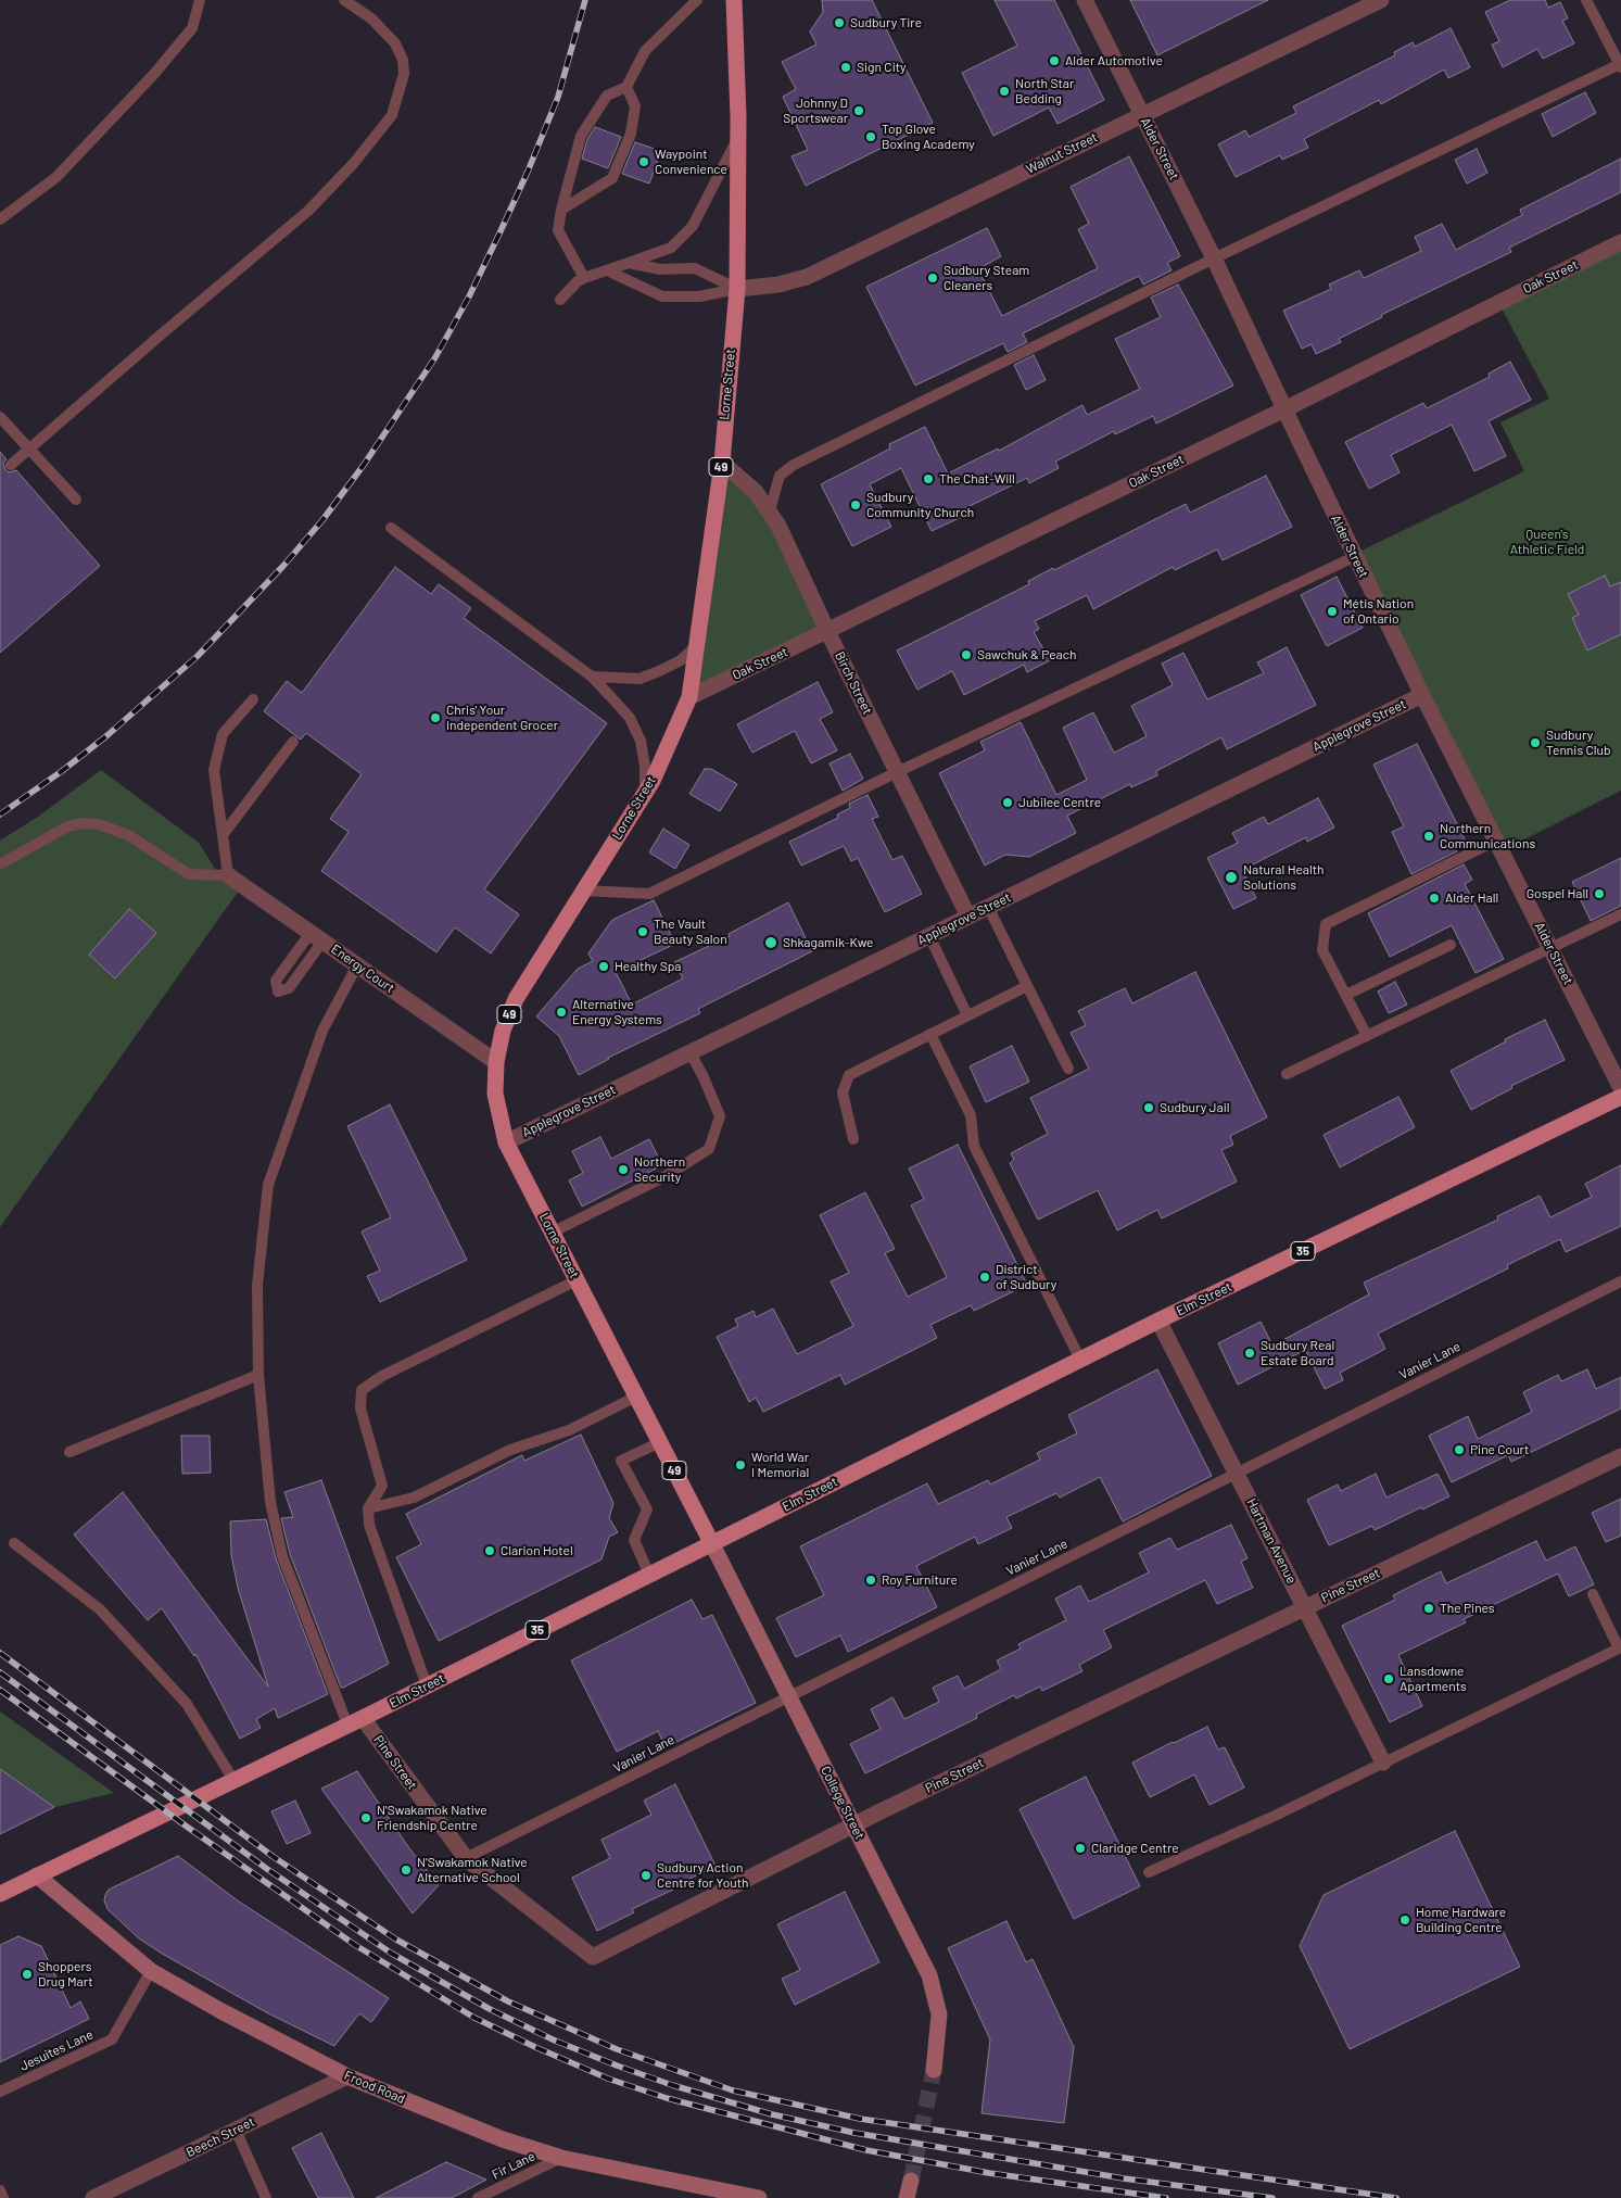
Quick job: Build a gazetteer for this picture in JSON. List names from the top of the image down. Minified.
{"streets":{"main road":["Lorne Street","49","35","Elm Street"],"street":["Alder Street","Walnut Street","Oak Street","Birch Street","Applegrove Street","Energy Court","Hartman Avenue","Pine Street","College Street","Frood Road","Beech Street"],"lane":["Vanier Lane","Jesuites Lane","Fir Lane"]},"crossings":[["Alder Street","Walnut Street"],["Alder Street","Oak Street"],["Alder Street","Applegrove Street"],["Walnut Street","Lorne Street"],["Oak Street","Lorne Street"],["Oak Street","Birch Street"],["Lorne Street","Birch Street"],["Lorne Street","Applegrove Street"],["Lorne Street","Energy Court"],["Lorne Street","Elm Street"],["Lorne Street","College Street"],["Birch Street","Applegrove Street"],["Elm Street","Hartman Avenue"],["Elm Street","Pine Street"],["Elm Street","College Street"],["Elm Street","Frood Road"],["Vanier Lane","Hartman Avenue"],["Vanier Lane","Pine Street"],["Vanier Lane","College Street"],["Hartman Avenue","Pine Street"],["Pine Street","College Street"],["Jesuites Lane","Frood Road"],["Frood Road","Beech Street"],["Frood Road","Fir Lane"]],"parks":["Queen's Athletic Field"],"places":["Sudbury Tire","Alder Automotive","Sign City","North Star Bedding","Johnny D Sportswear","Top Glove Boxing Academy","Waypoint Convenience","Sudbury Steam Cleaners","The Chat-Will","Sudbury Community Church","Métis Nation of Ontario","Sawchuk & Peach","Chris' Your Independent Grocer","Sudbury Tennis Club","Jubilee Centre","Northern Communications","Natural Health Solutions","Gospel Hall","Alder Hall","The Vault Beauty Salon","Shkagamik-Kwe","Healthy Spa","Alternative Energy Systems","Sudbury Jail","Northern Security","District of Sudbury","Sudbury Real Estate Board","Pine Court","World War I Memorial","Clarion Hotel","Roy Furniture","The Pines","Lansdowne Apartments","N'Swakamok Native Friendship Centre","Claridge Centre","N'Swakamok Native Alternative School","Sudbury Action Centre for Youth","Home Hardware Building Centre","Shoppers Drug Mart"]}
